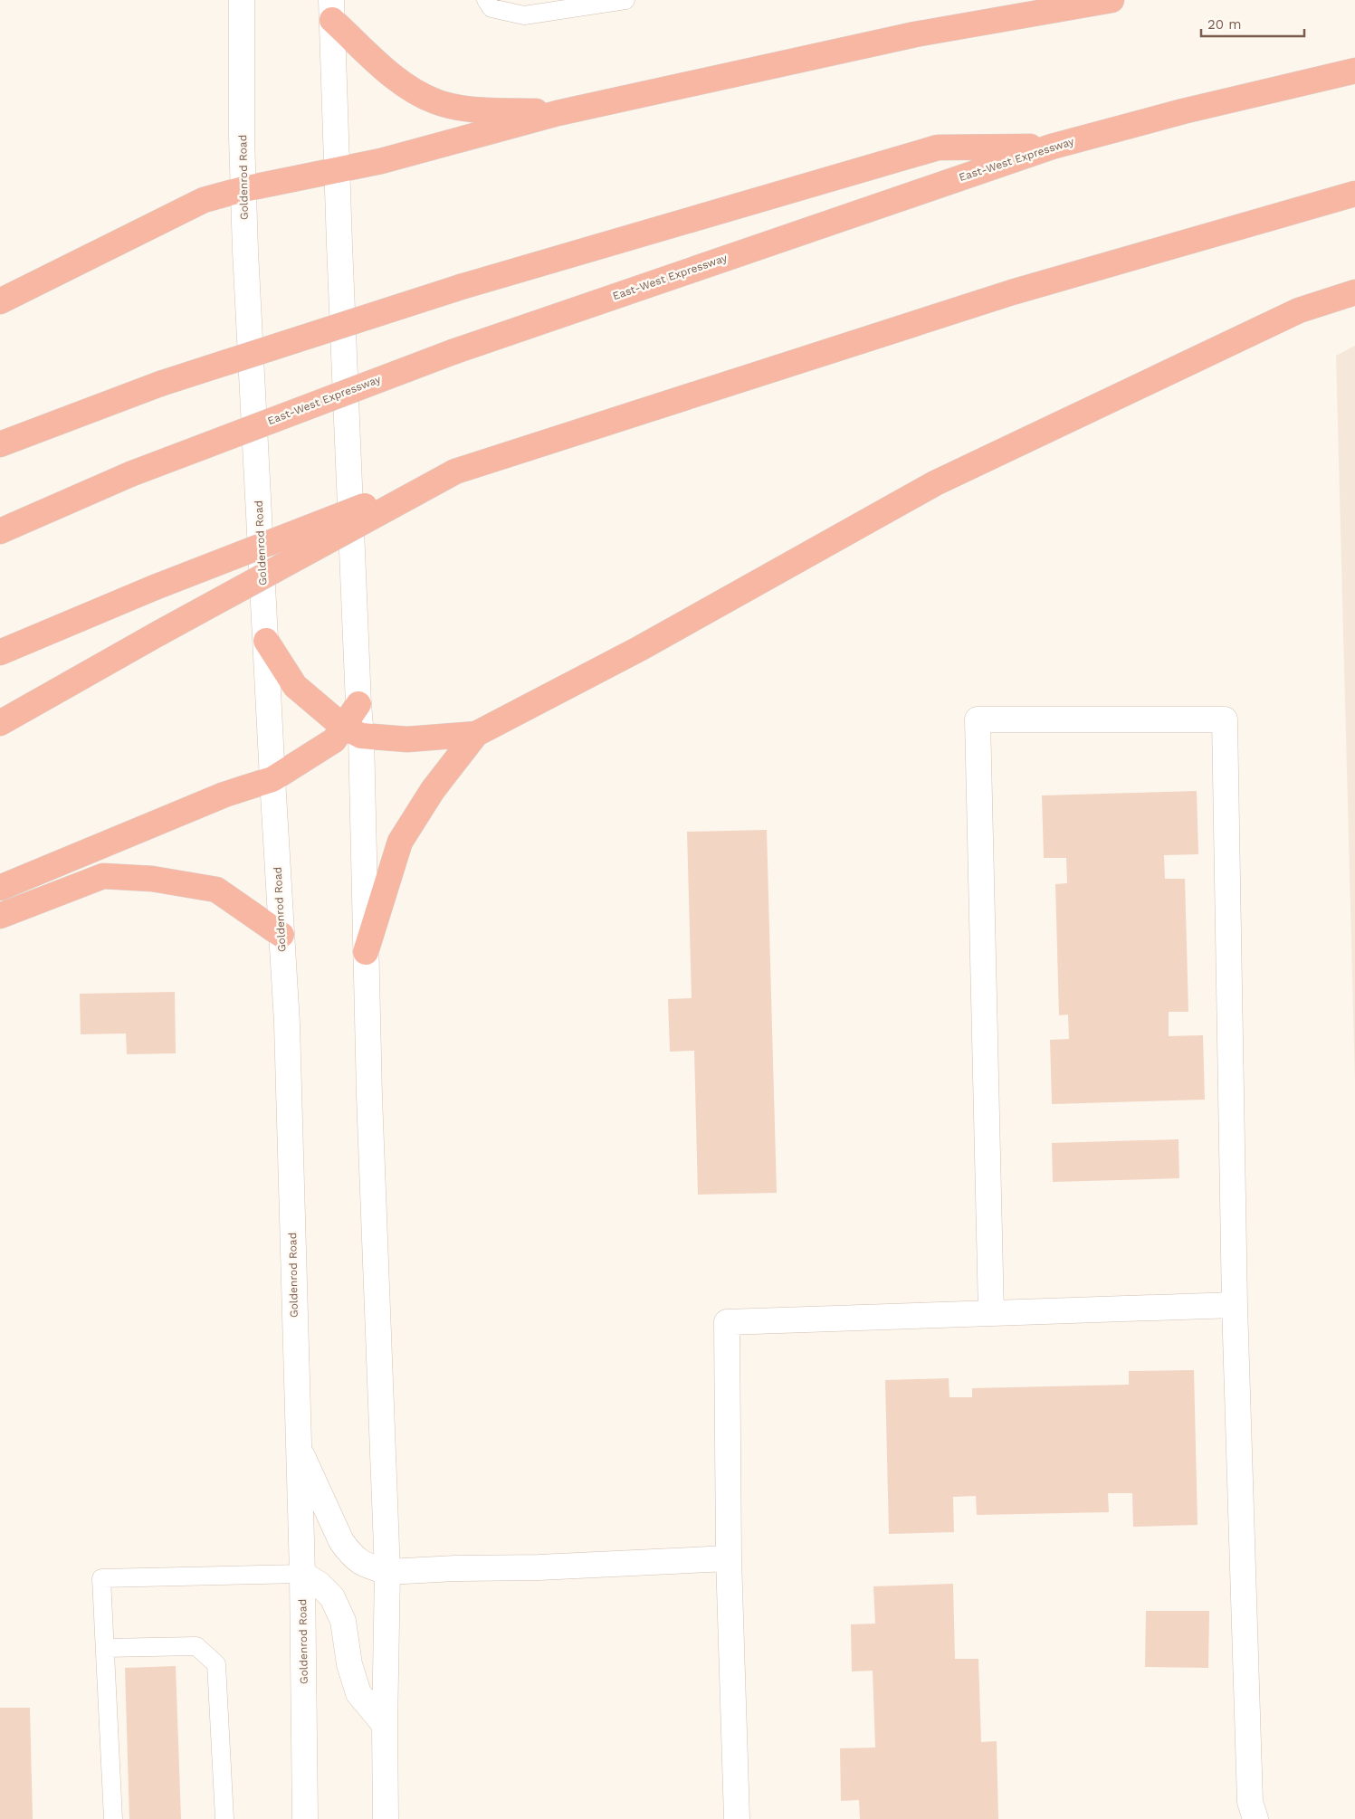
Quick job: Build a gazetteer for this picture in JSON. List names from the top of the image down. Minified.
{"streets":{"highway":["East-West Expressway"],"main road":["Goldenrod Road"]},"scale_bar":"20 m"}
